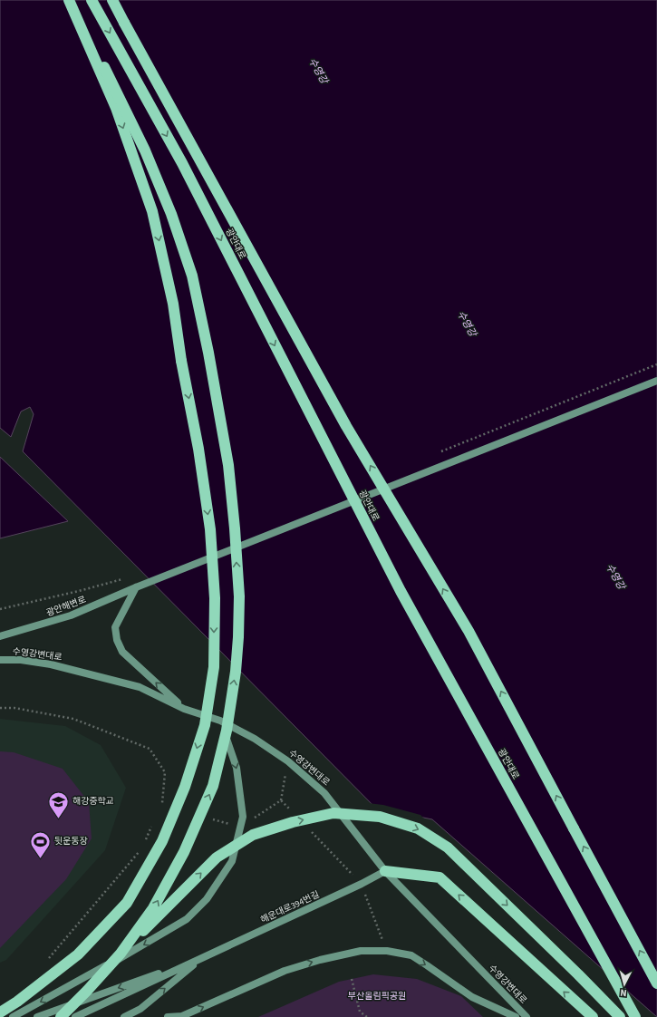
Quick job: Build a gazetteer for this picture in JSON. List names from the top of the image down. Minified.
{"streets":{"highway":["광안대로"],"main road":["광안해변로","수영강변대로","해운대로394번길"]},"crossings":[["수영강변대로","해운대로394번길"]],"water":["수영강"],"parks":["부산올림픽공원"],"places":{"school or university":["해강중학교"],"sports":["뒷운동장"]},"north":"bottom"}
